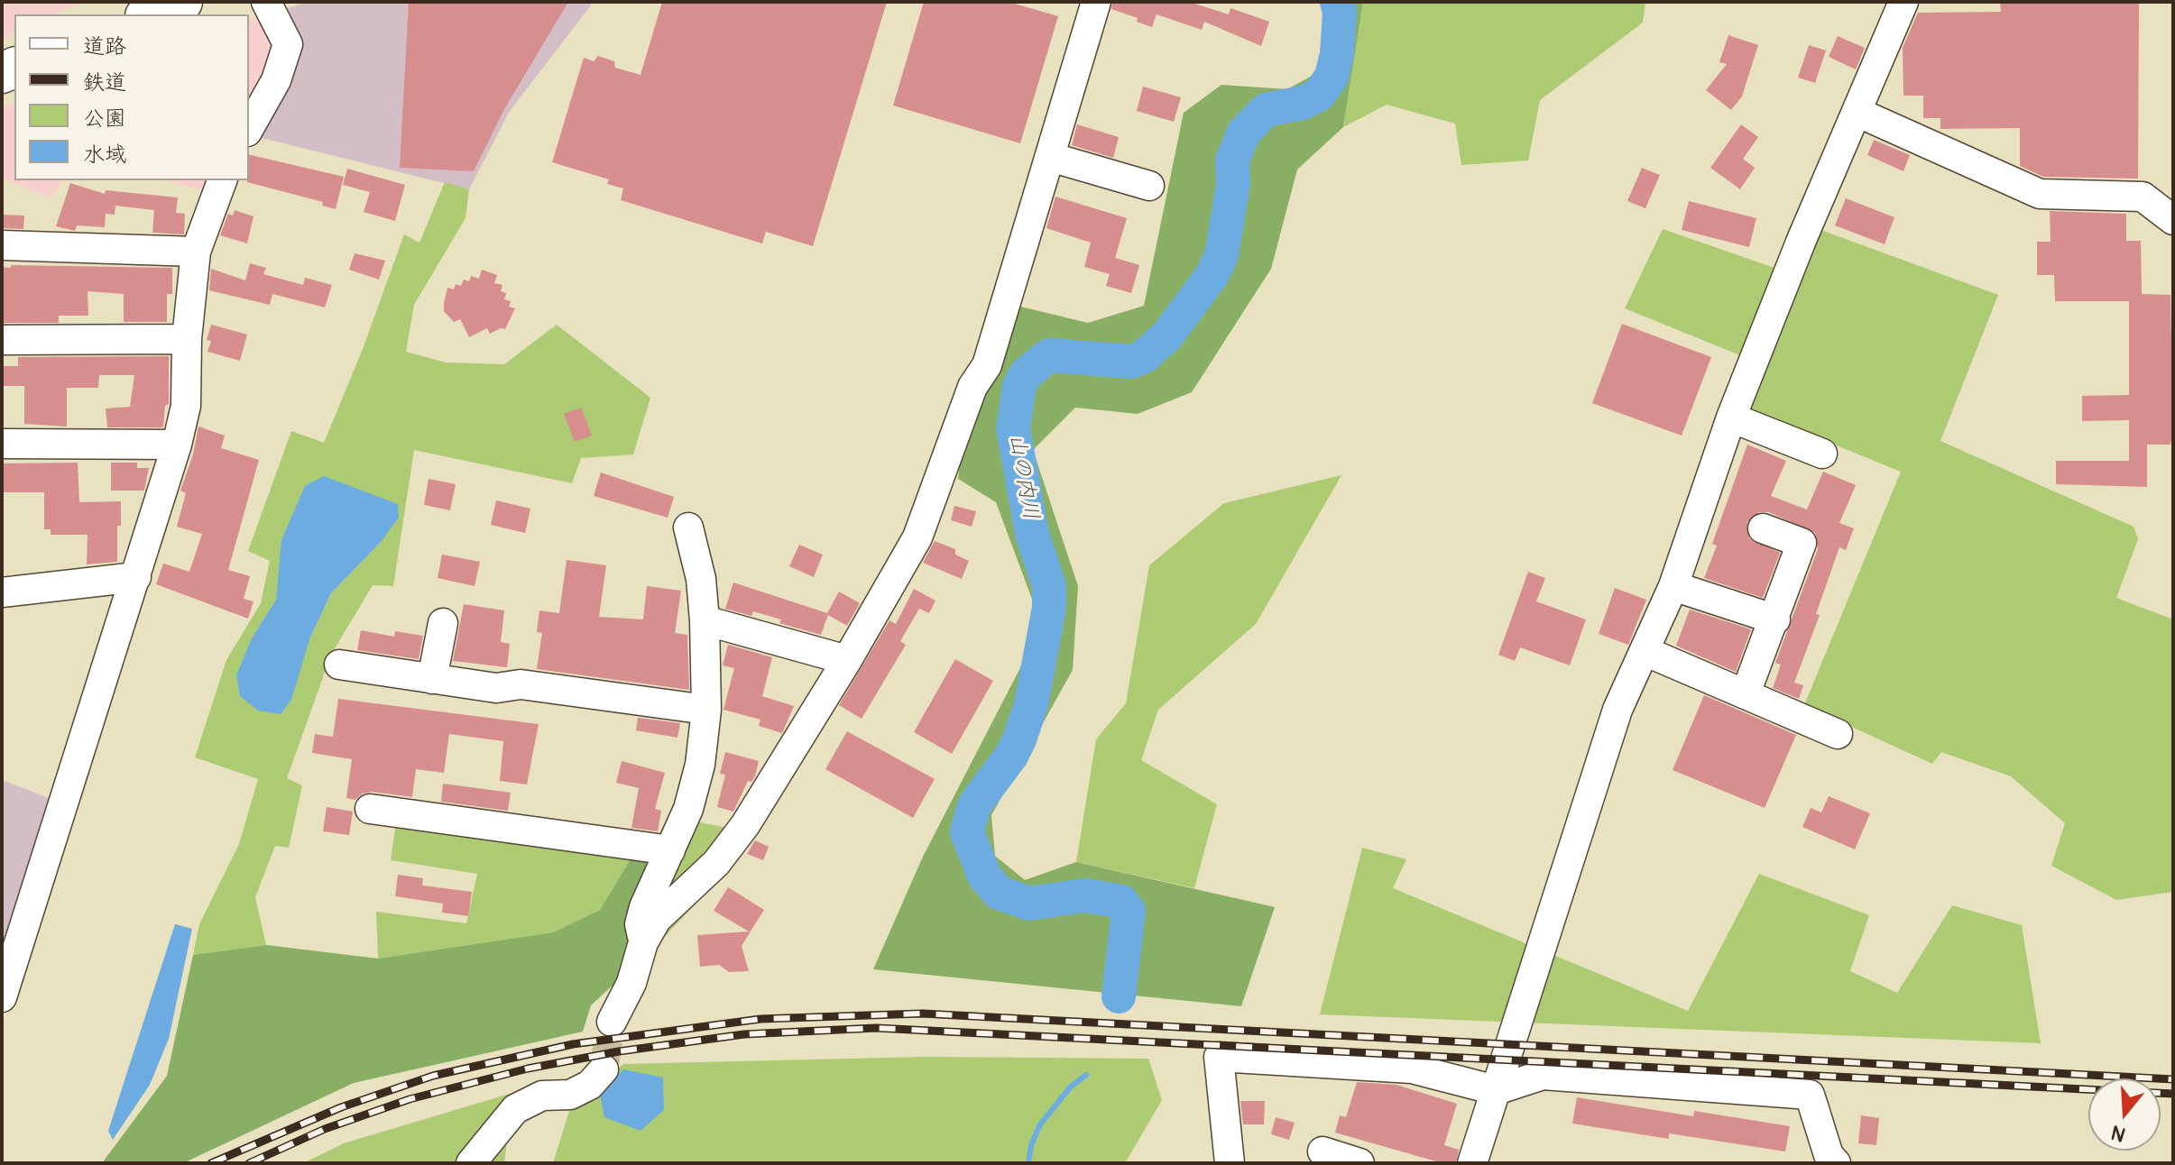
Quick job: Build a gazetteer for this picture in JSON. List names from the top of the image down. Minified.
{"water":["山の内川"],"legend":["道路","鉄道","公園","水域"],"north":"bottom"}
